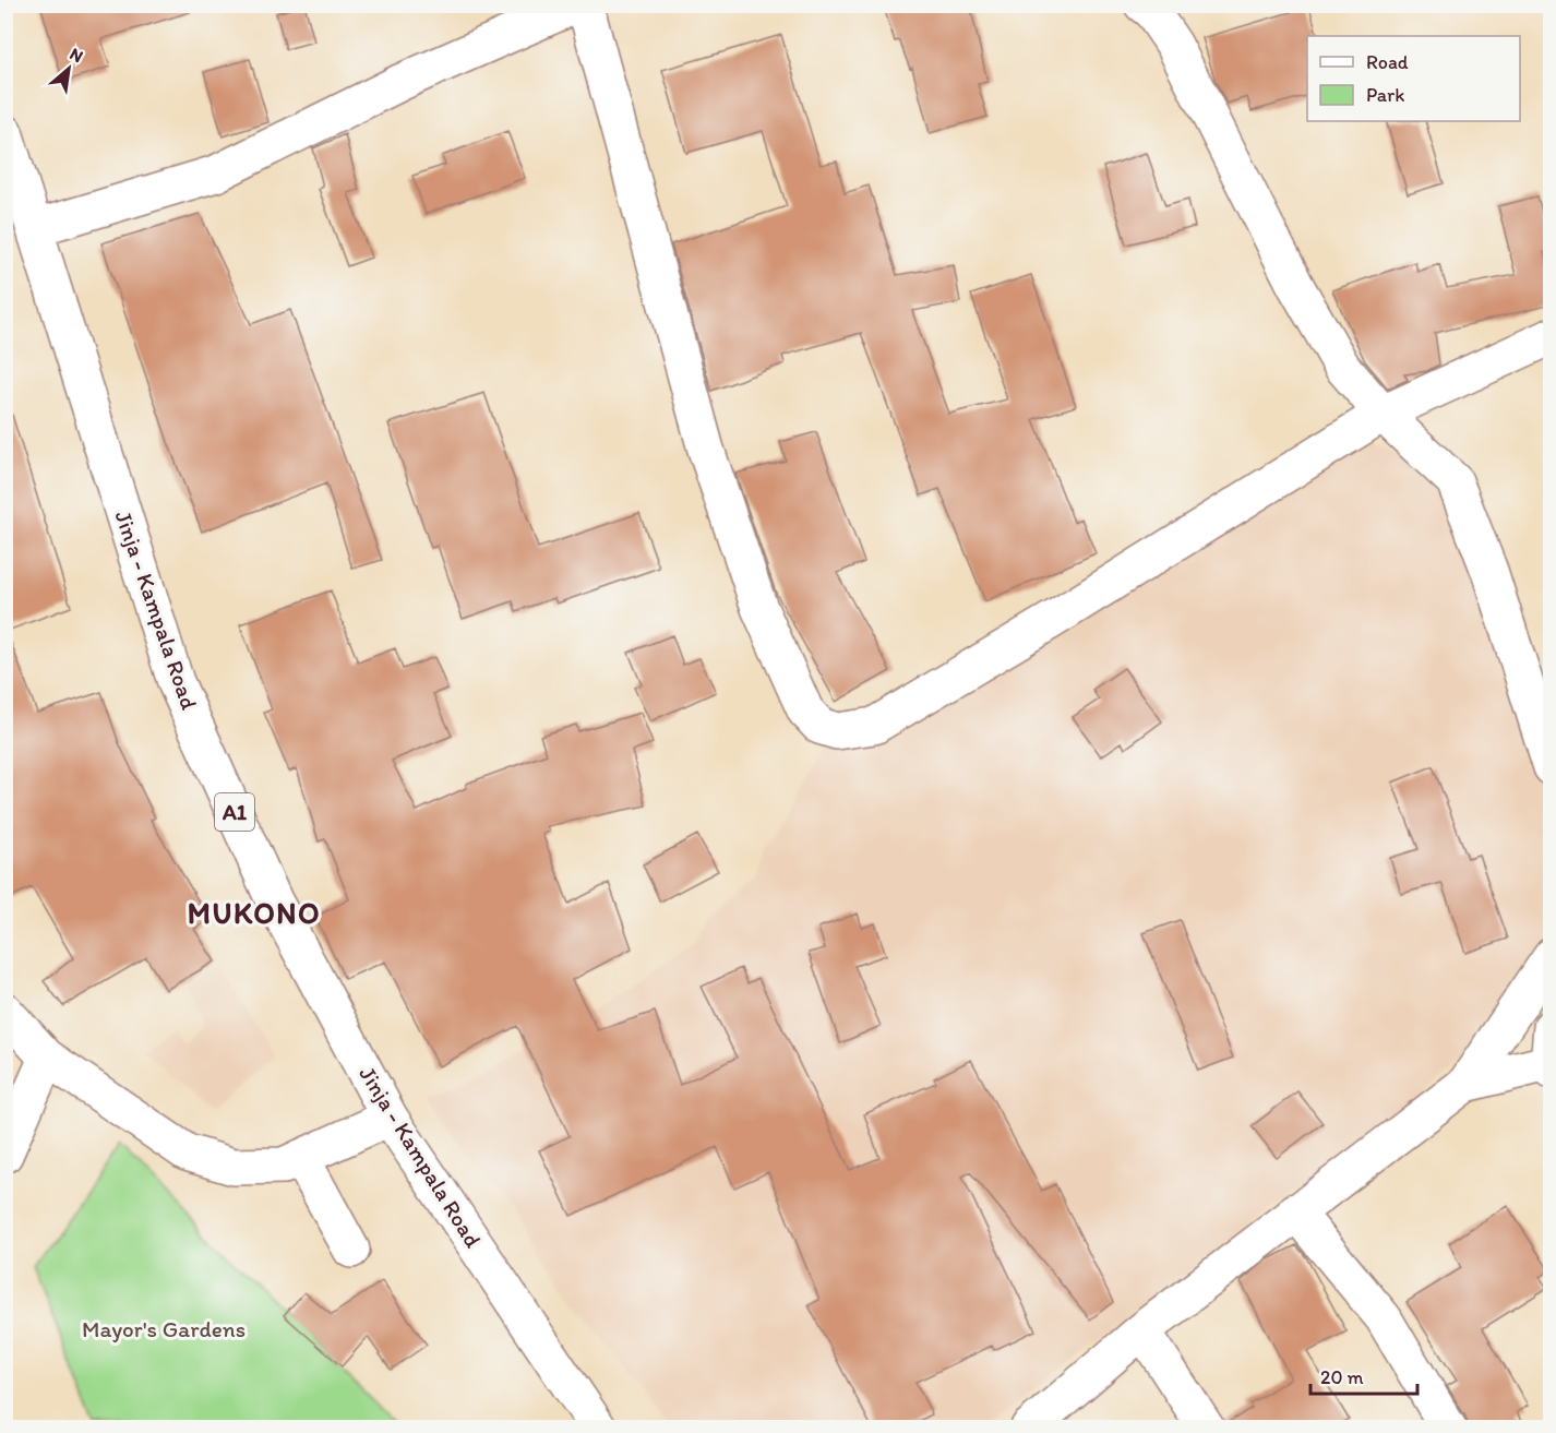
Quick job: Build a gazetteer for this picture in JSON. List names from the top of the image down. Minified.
{"streets":{"main road":["Jinja - Kampala Road","A1"]},"districts":["MUKONO"],"parks":["Mayor's Gardens"],"legend":["Road","Park"],"scale_bar":"20 m","north":"top right"}
